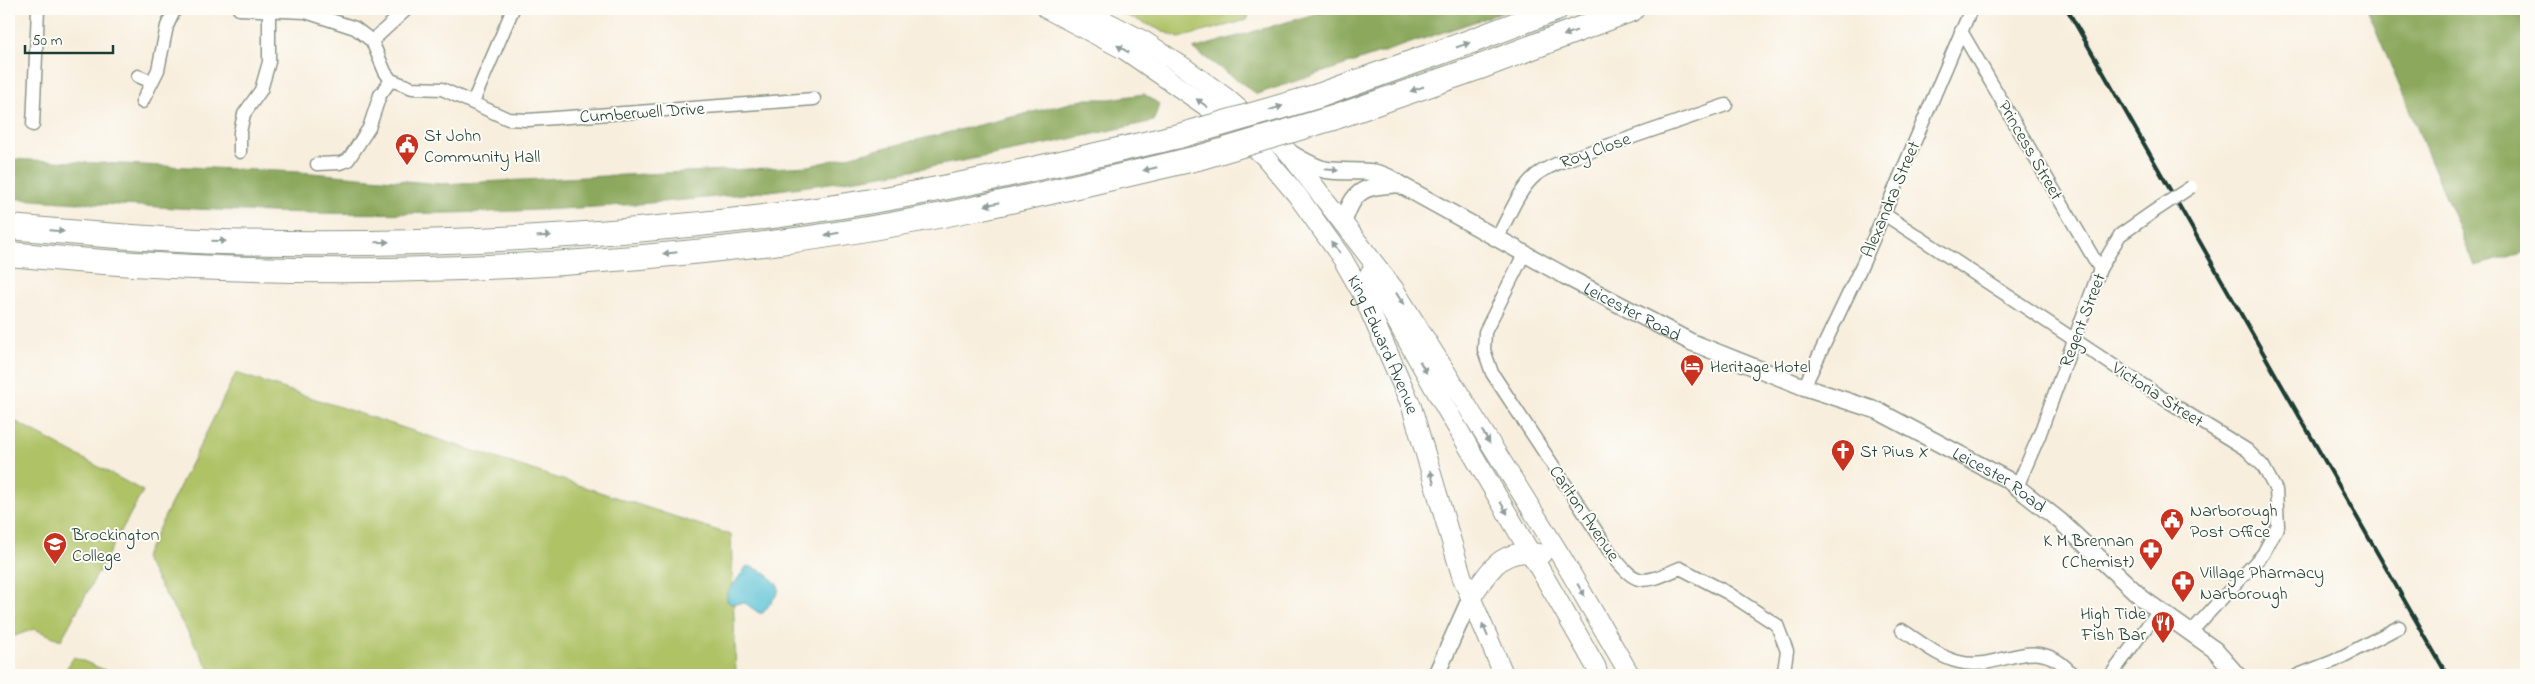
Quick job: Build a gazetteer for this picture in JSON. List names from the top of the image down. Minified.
{"streets":{"main road":["King Edward Avenue"],"street":["Cumberwell Drive","Roy Close","Princess Street","Alexandra Street","Leicester Road","Regent Street","Victoria Street","Carlton Avenue"]},"crossings":[["Roy Close","Leicester Road"],["Princess Street","Alexandra Street"],["Princess Street","Regent Street"],["Alexandra Street","Leicester Road"],["Alexandra Street","Victoria Street"],["Leicester Road","Regent Street"],["Leicester Road","King Edward Avenue"],["Leicester Road","Victoria Street"],["Leicester Road","Carlton Avenue"],["Regent Street","Victoria Street"]],"places":{"public building":["St John Community Hall","Narborough Post Office"],"hotel":["Heritage Hotel"],"church":["St Pius X"],"school or university":["Brockington College"],"pharmacy":["K M Brennan (Chemist)","Village Pharmacy Narborough"],"restaurant":["High Tide Fish Bar"]},"scale_bar":"50 m"}
